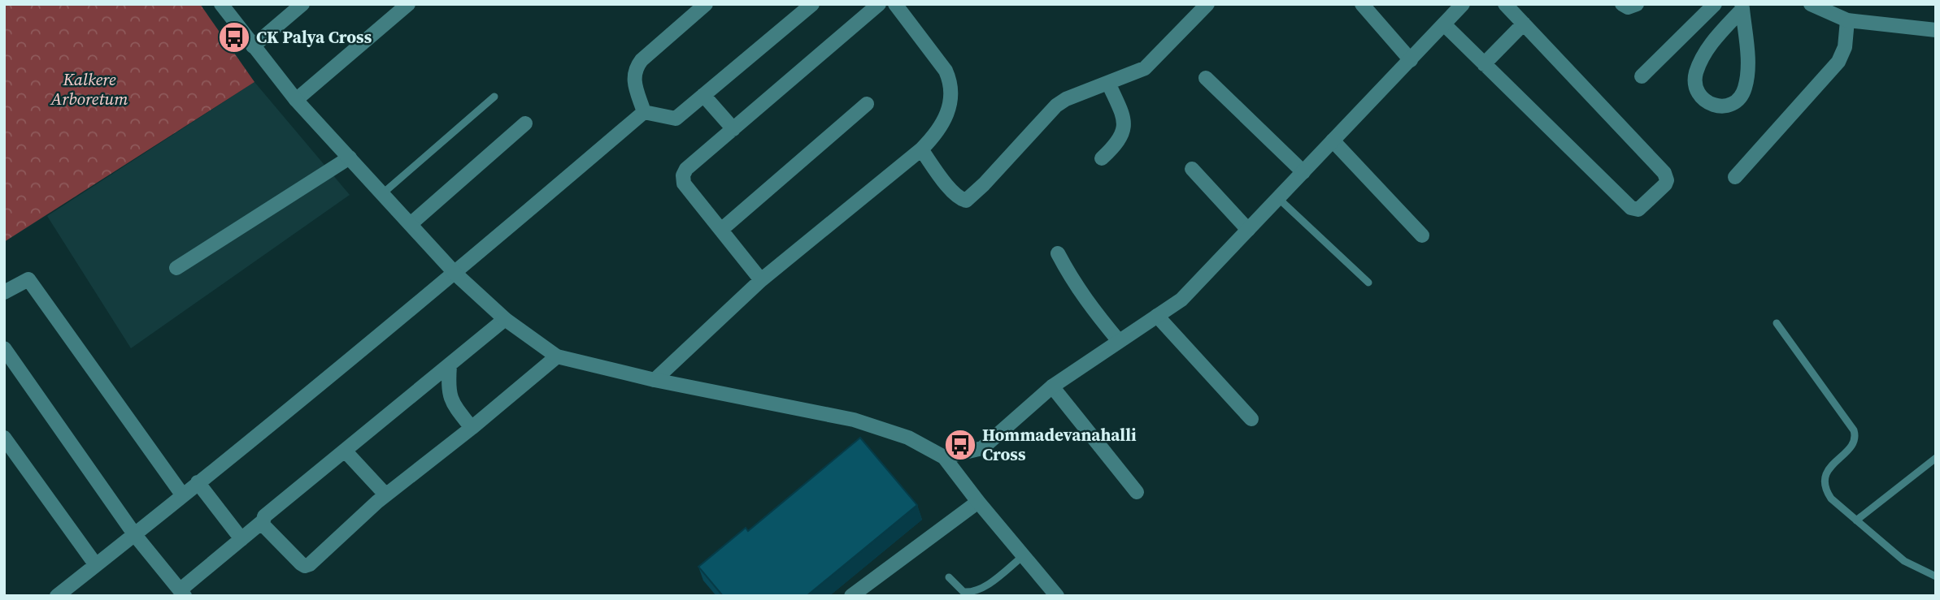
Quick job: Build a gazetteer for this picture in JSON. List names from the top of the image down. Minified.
{"parks":["Kalkere Arboretum"],"places":{"bus stop":["CK Palya Cross","Hommadevanahalli Cross"]}}
